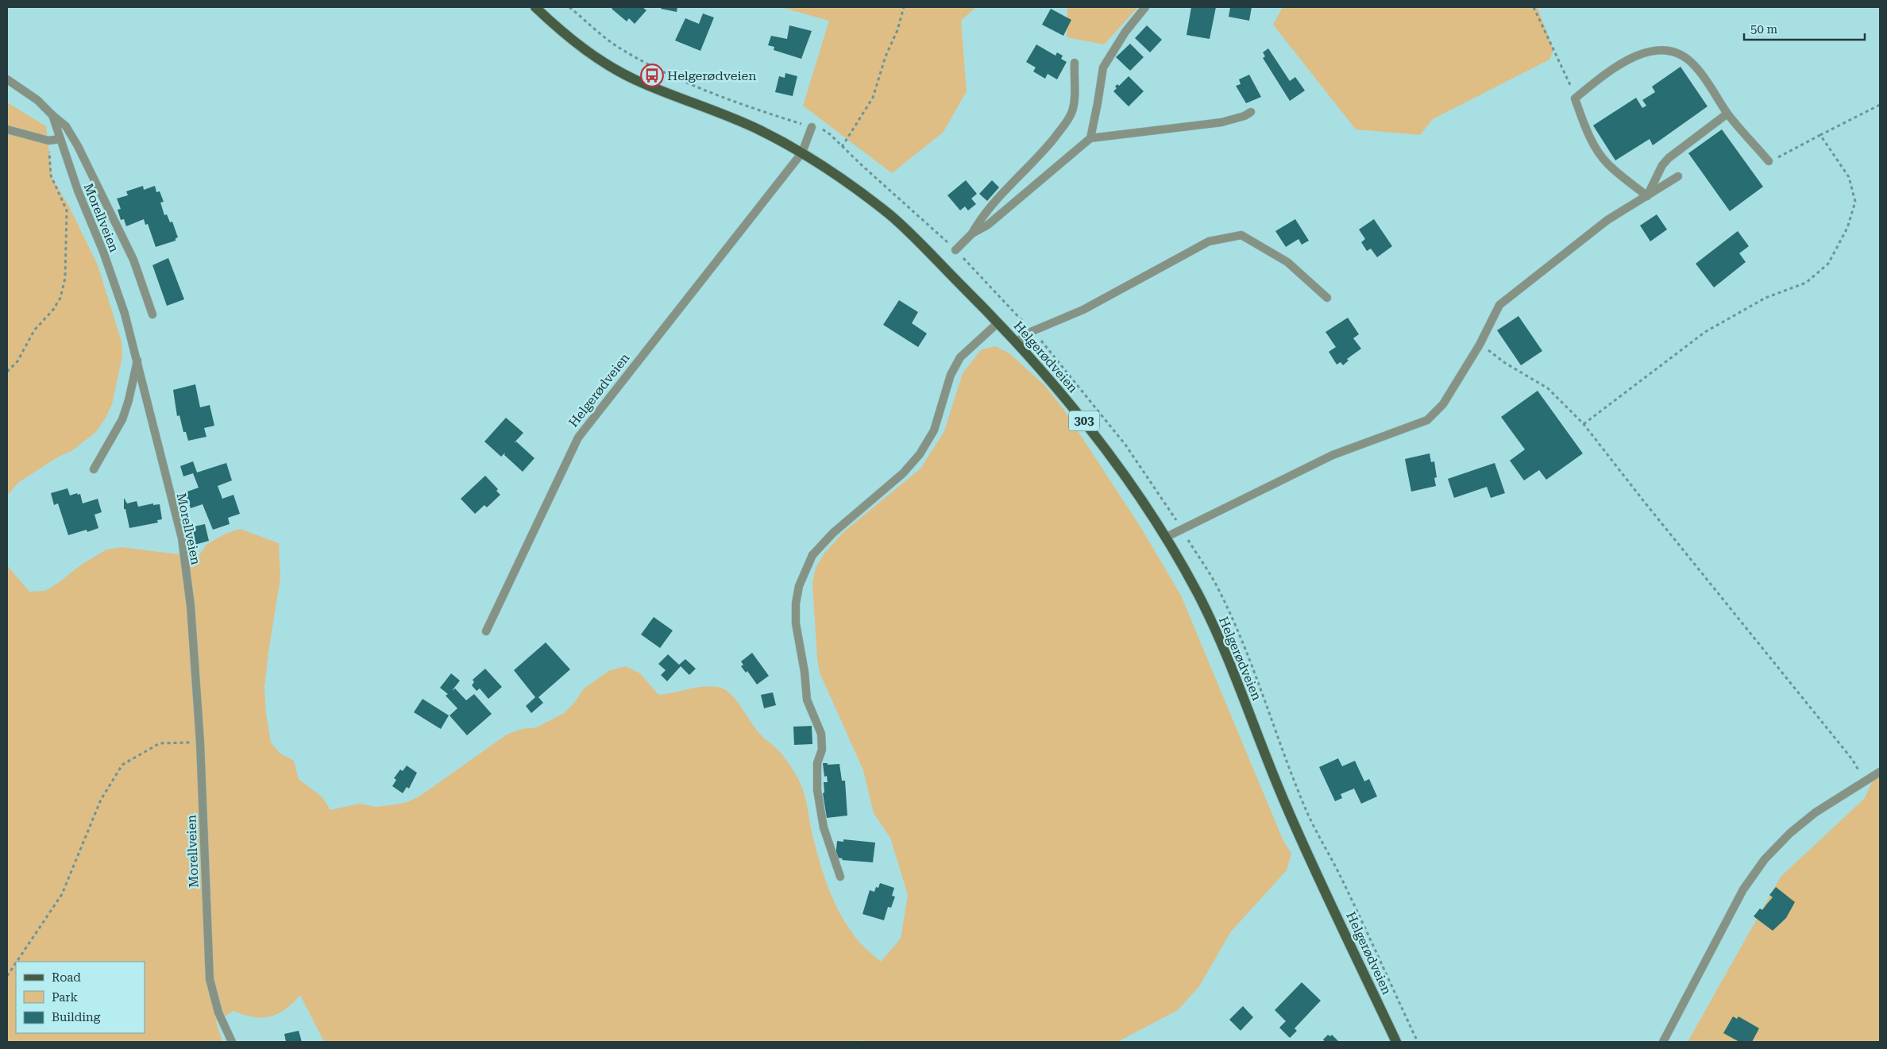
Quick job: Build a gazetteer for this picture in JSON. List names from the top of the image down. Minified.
{"streets":{"main road":["Helgerødveien","303"],"street":["Morellveien"]},"places":{"bus stop":["Helgerødveien"]},"legend":["Road","Park","Building"],"scale_bar":"50 m"}
